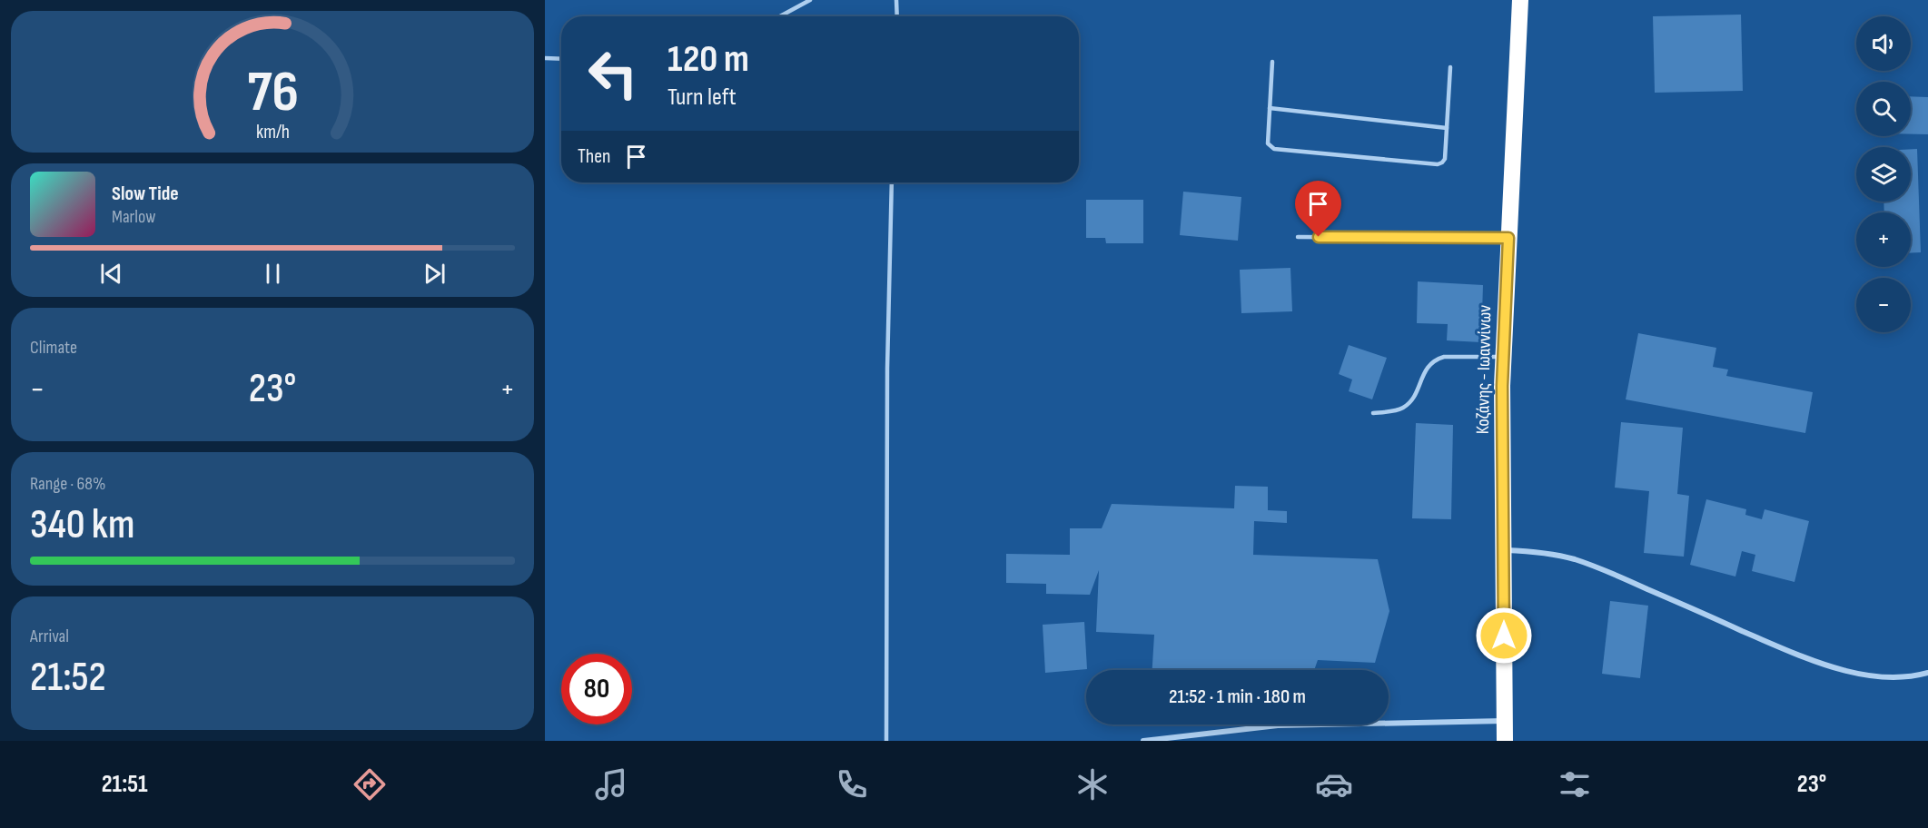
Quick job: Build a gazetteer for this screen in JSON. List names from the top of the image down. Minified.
{"streets":{"highway":["Κοζάνης - Ιωαννίνων"]},"page":{"map_buttons":["+","−"],"turn":["120 m","Turn left"],"then":"Then","song":["Slow Tide","Marlow"],"tile":["Climate",["Range · 68%","340 km"],["Arrival","21:52"]],"heat":["−","23°","+"],"limit":"80","trip":"21:52 · 1 min · 180 m","tabs":["21:51","23°"],"gauge":["76","km/h"]}}
